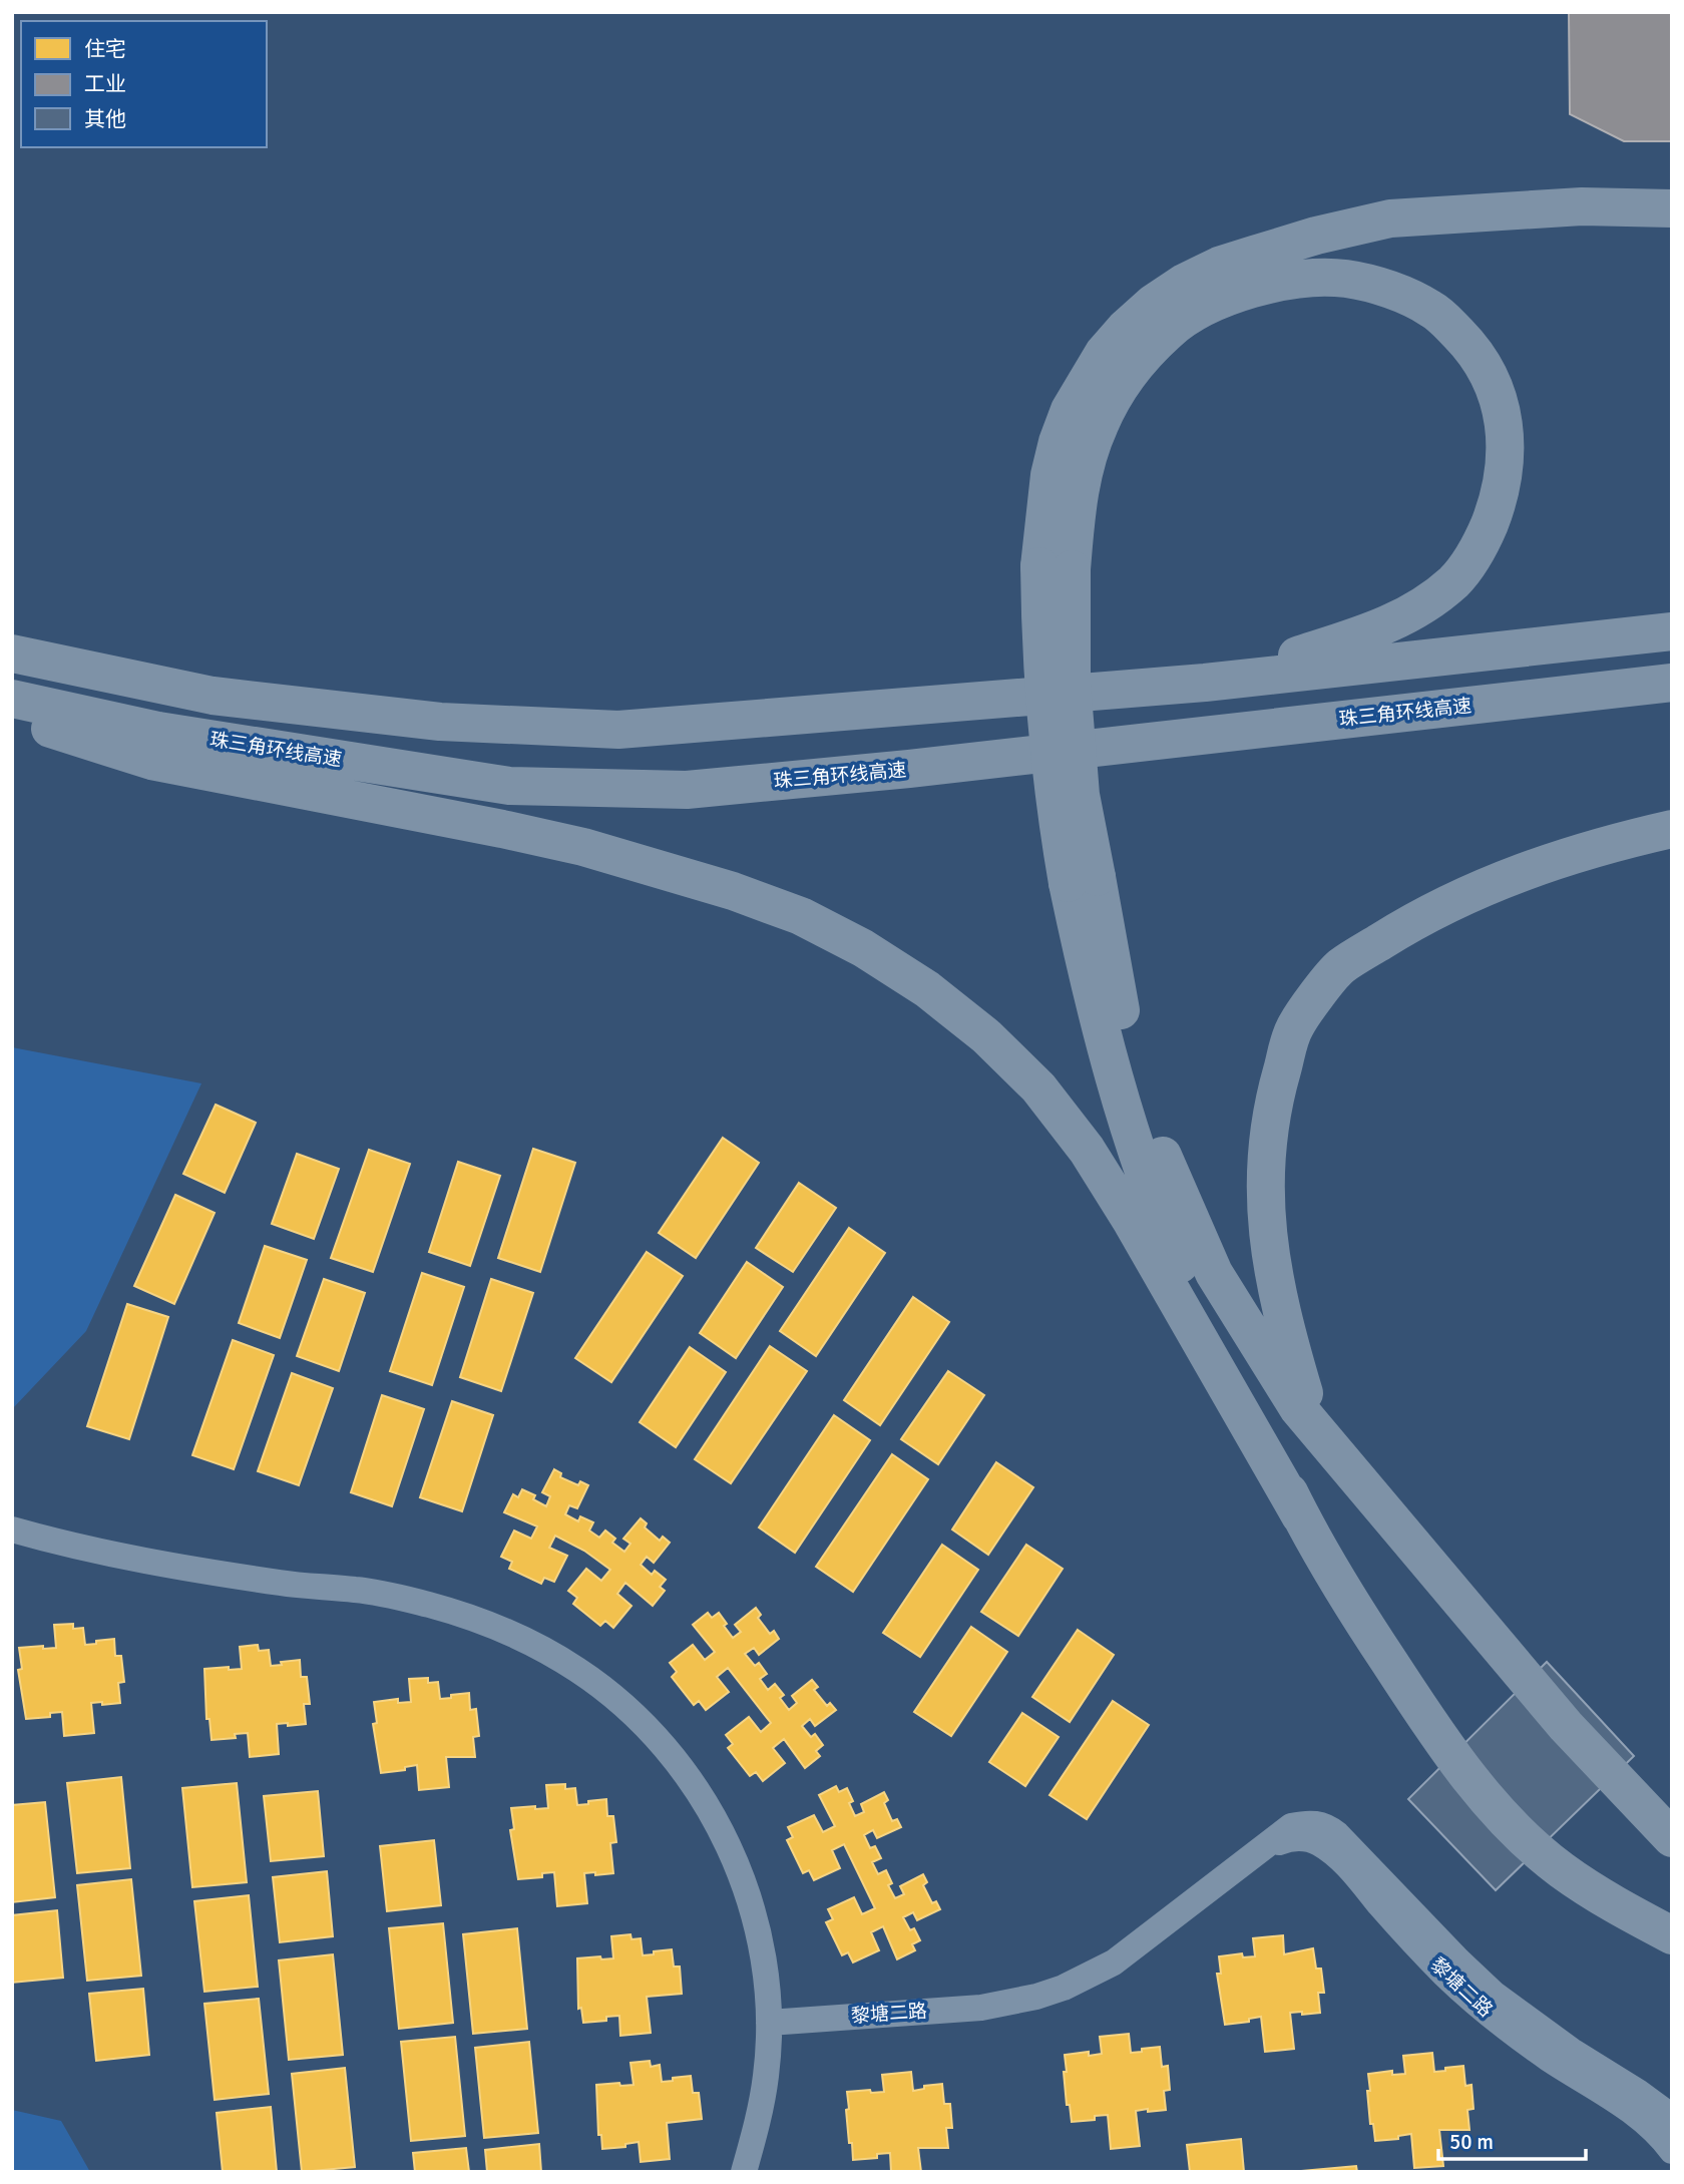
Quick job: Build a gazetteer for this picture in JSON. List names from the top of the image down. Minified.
{"streets":{"highway":["珠三角环线高速"],"street":["黎塘二路"]},"legend":["住宅","工业","其他"],"scale_bar":"50 m"}
